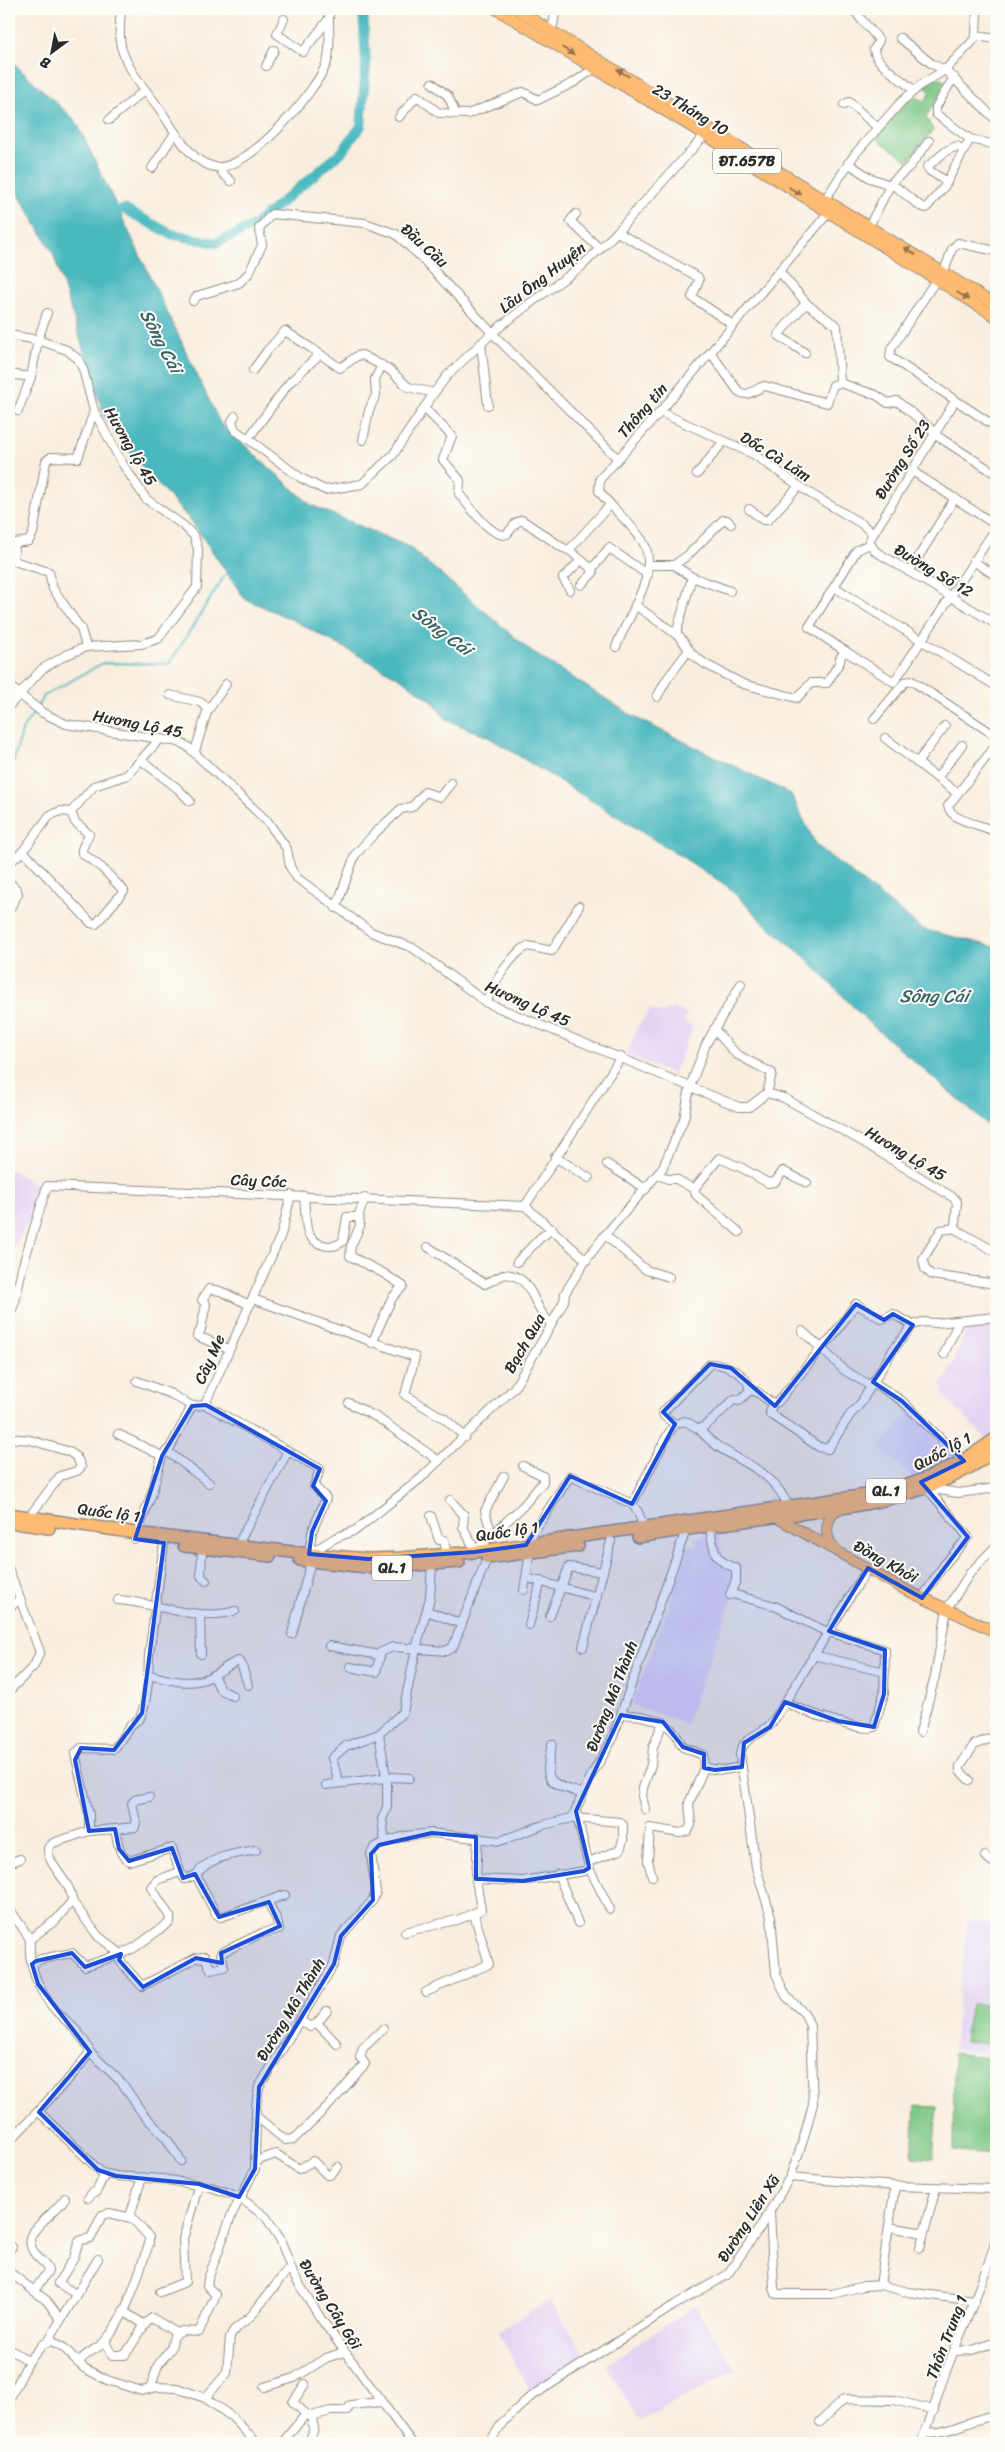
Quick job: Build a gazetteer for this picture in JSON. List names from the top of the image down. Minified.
{"streets":{"highway":["Quốc lộ 1","QL.1"],"main road":["23 Tháng 10","ĐT.657B","Đồng Khởi"],"street":["Đầu Cầu","Lầu Ông Huyện","Thông tin","Hương lộ 45","Dốc Cà Lăm","Đường Số 23","Đường Số 12","Hương Lộ 45","Cây Cóc","Bạch Qua","Cây Me","Đường Mâ Thành","Đường Liên Xã","Đường Cây Gội","Thôn Trung 1"]},"crossings":[["23 Tháng 10","Lầu Ông Huyện"],["23 Tháng 10","Thông tin"],["Đầu Cầu","Lầu Ông Huyện"],["Đầu Cầu","Thông tin"],["Thông tin","Dốc Cà Lăm"],["Hương lộ 45","Hương Lộ 45"],["Dốc Cà Lăm","Đường Số 23"],["Dốc Cà Lăm","Đường Số 12"],["Đường Số 23","Đường Số 12"],["Hương Lộ 45","Bạch Qua"],["Cây Cóc","Cây Me"],["Bạch Qua","Cây Me"],["Bạch Qua","Quốc lộ 1"],["Cây Me","Quốc lộ 1"],["Quốc lộ 1","Đồng Khởi"],["Quốc lộ 1","Đường Mâ Thành"],["Đường Mâ Thành","Đường Cây Gội"]],"water":["Sông Cái"],"north":"bottom left"}
